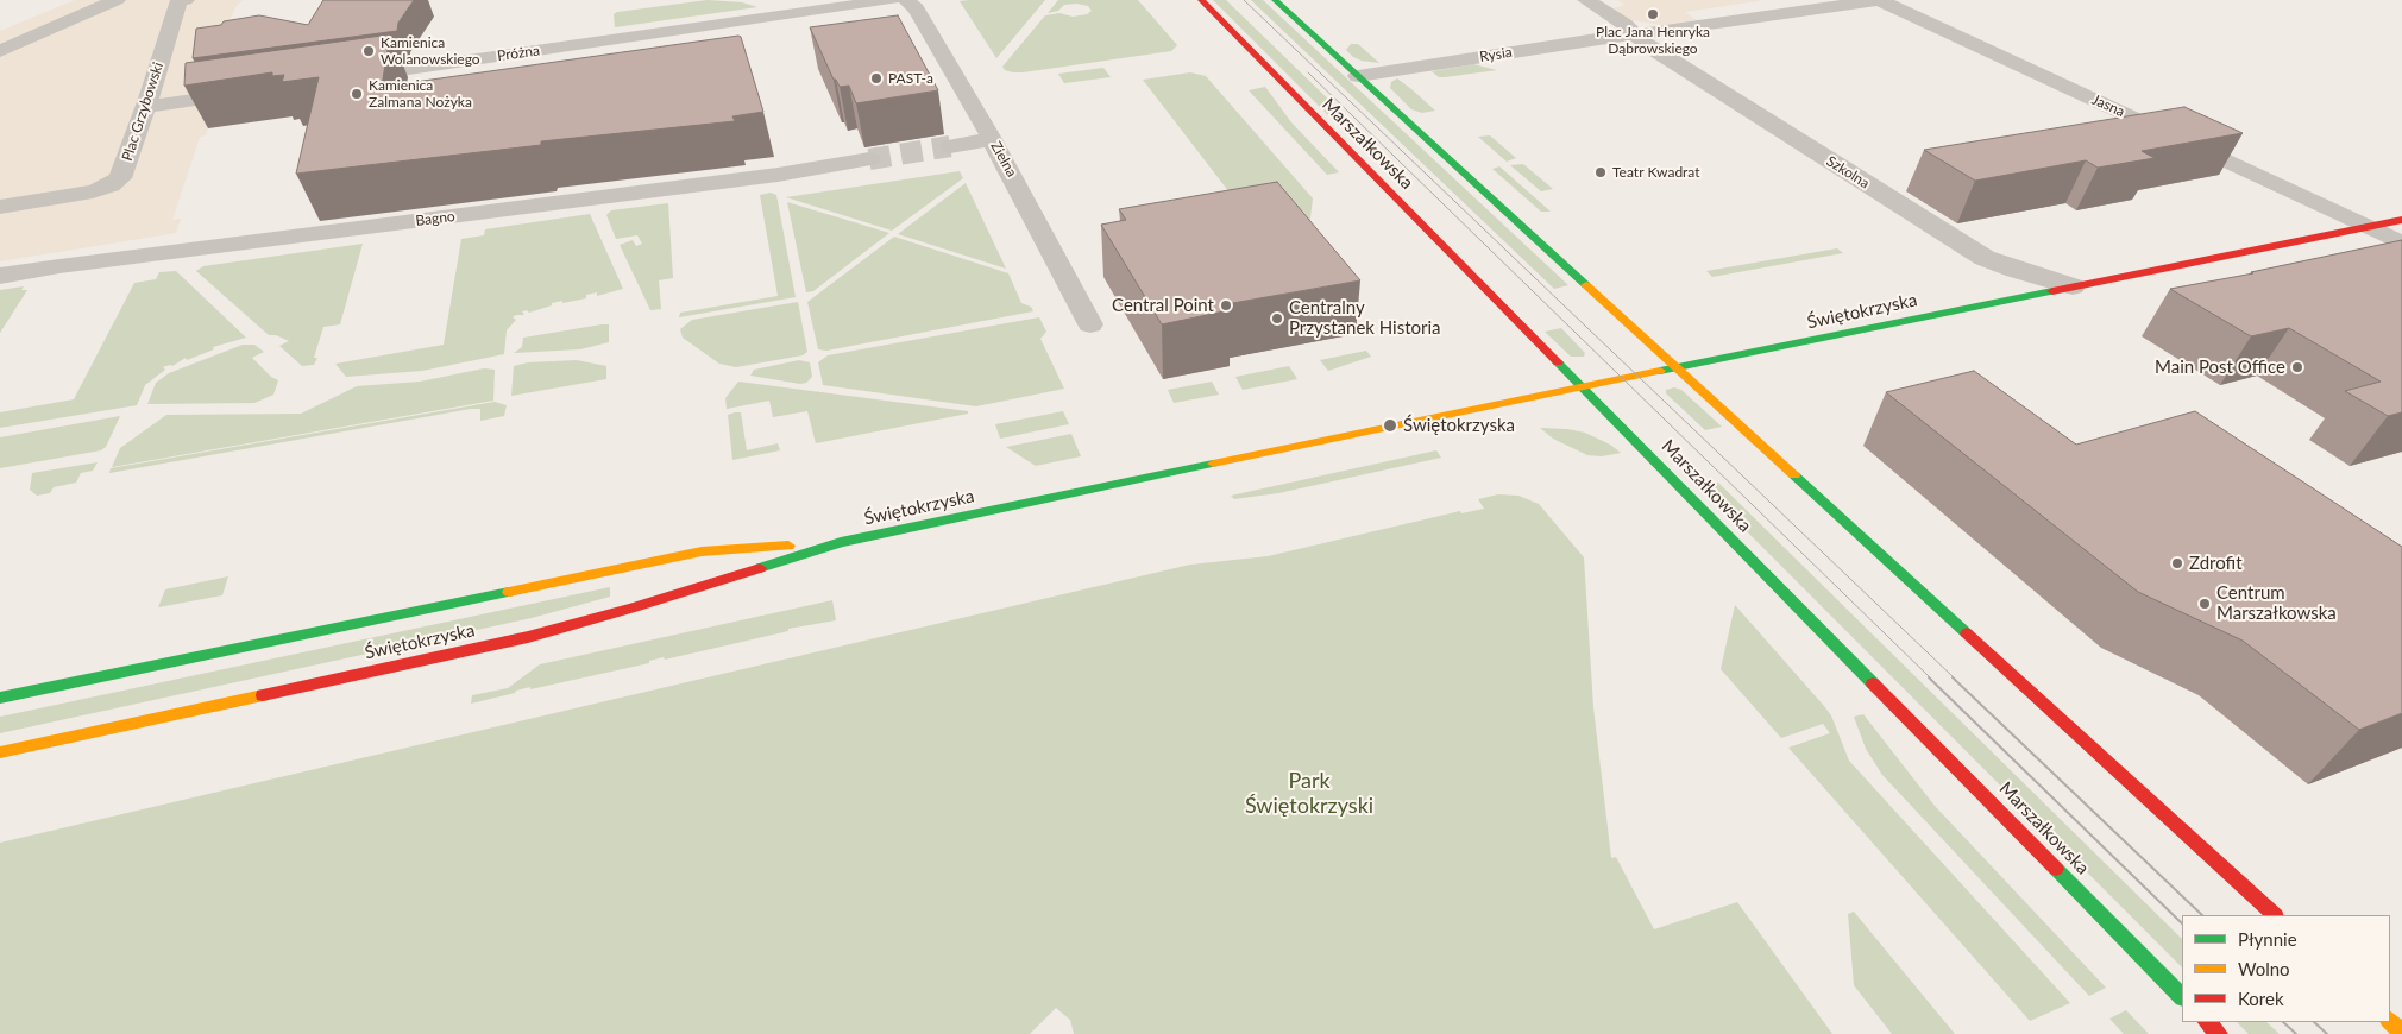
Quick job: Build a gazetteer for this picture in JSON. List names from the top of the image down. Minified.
{"streets":{"main road":["Marszałkowska","Świętokrzyska"],"street":["Próżna","Rysia","Jasna","Plac Grzybowski","Zielna","Szkolna","Bagno"]},"crossings":[["Rysia","Szkolna"],["Jasna","Świętokrzyska"],["Marszałkowska","Świętokrzyska"],["Szkolna","Świętokrzyska"]],"parks":["Park Świętokrzyski"],"places":["Plac Jana Henryka Dąbrowskiego","Kamienica Wolanowskiego","PAST-a","Kamienica Zalmana Nożyka","Teatr Kwadrat","Central Point","Centralny Przystanek Historia","Main Post Office","Świętokrzyska","Zdrofit","Centrum Marszałkowska"],"legend":["Płynnie","Wolno","Korek"]}
